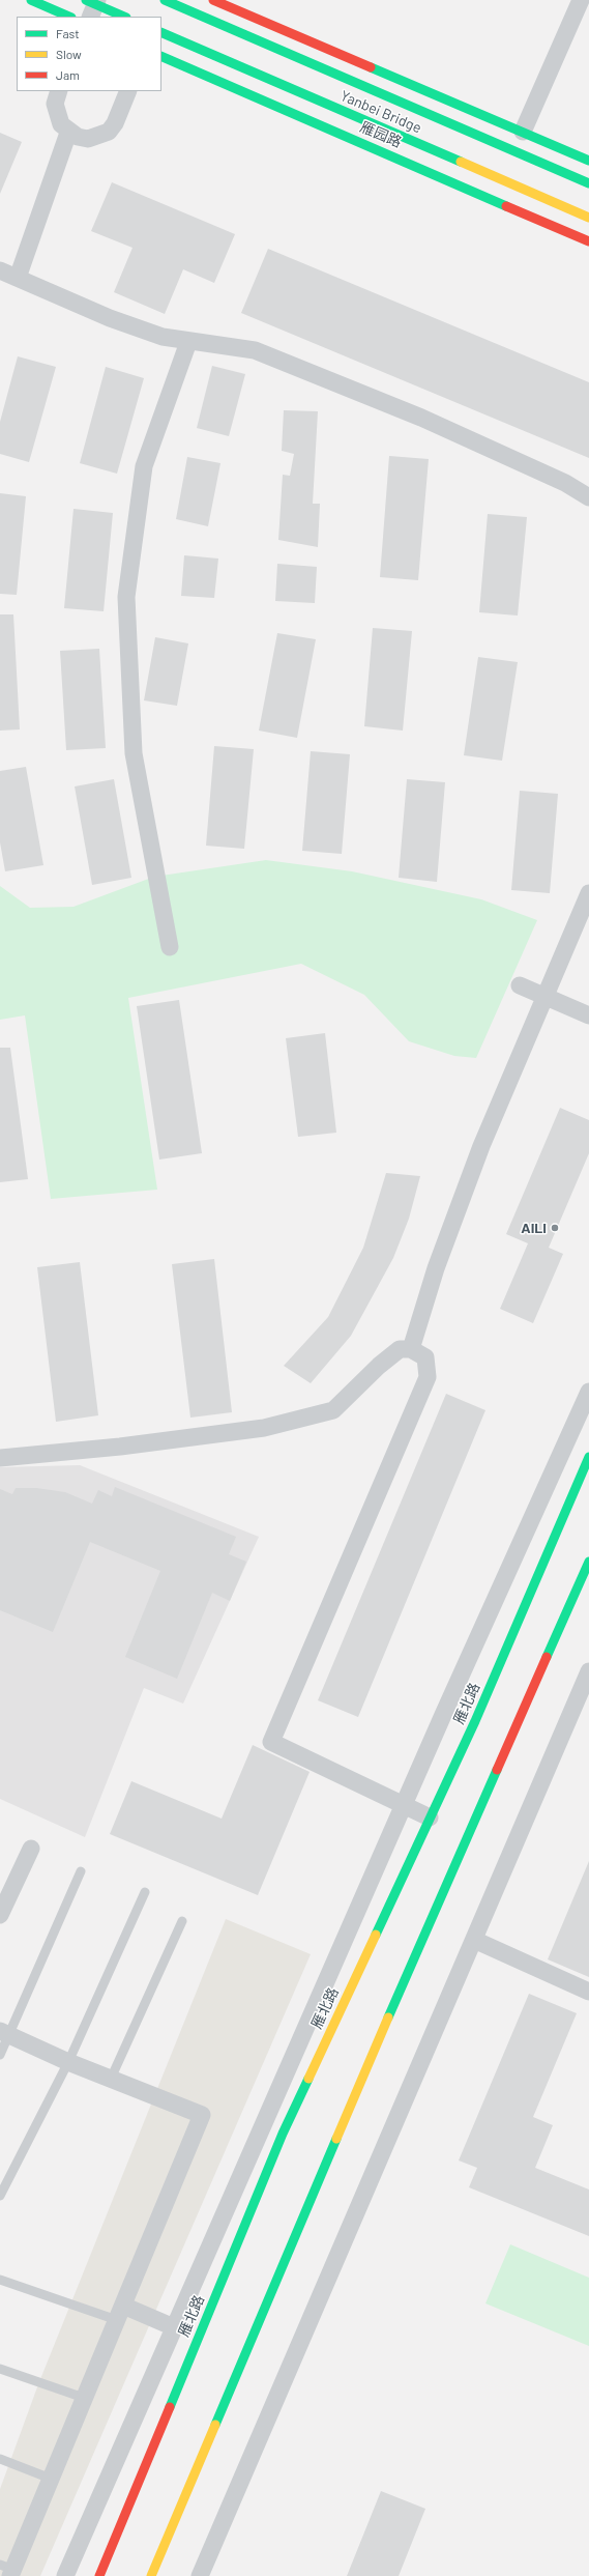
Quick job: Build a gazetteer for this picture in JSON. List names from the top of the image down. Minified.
{"streets":{"main road":["Yanbei Bridge","雁园路","雁北路"]},"places":["AILI"],"legend":["Fast","Slow","Jam"]}
